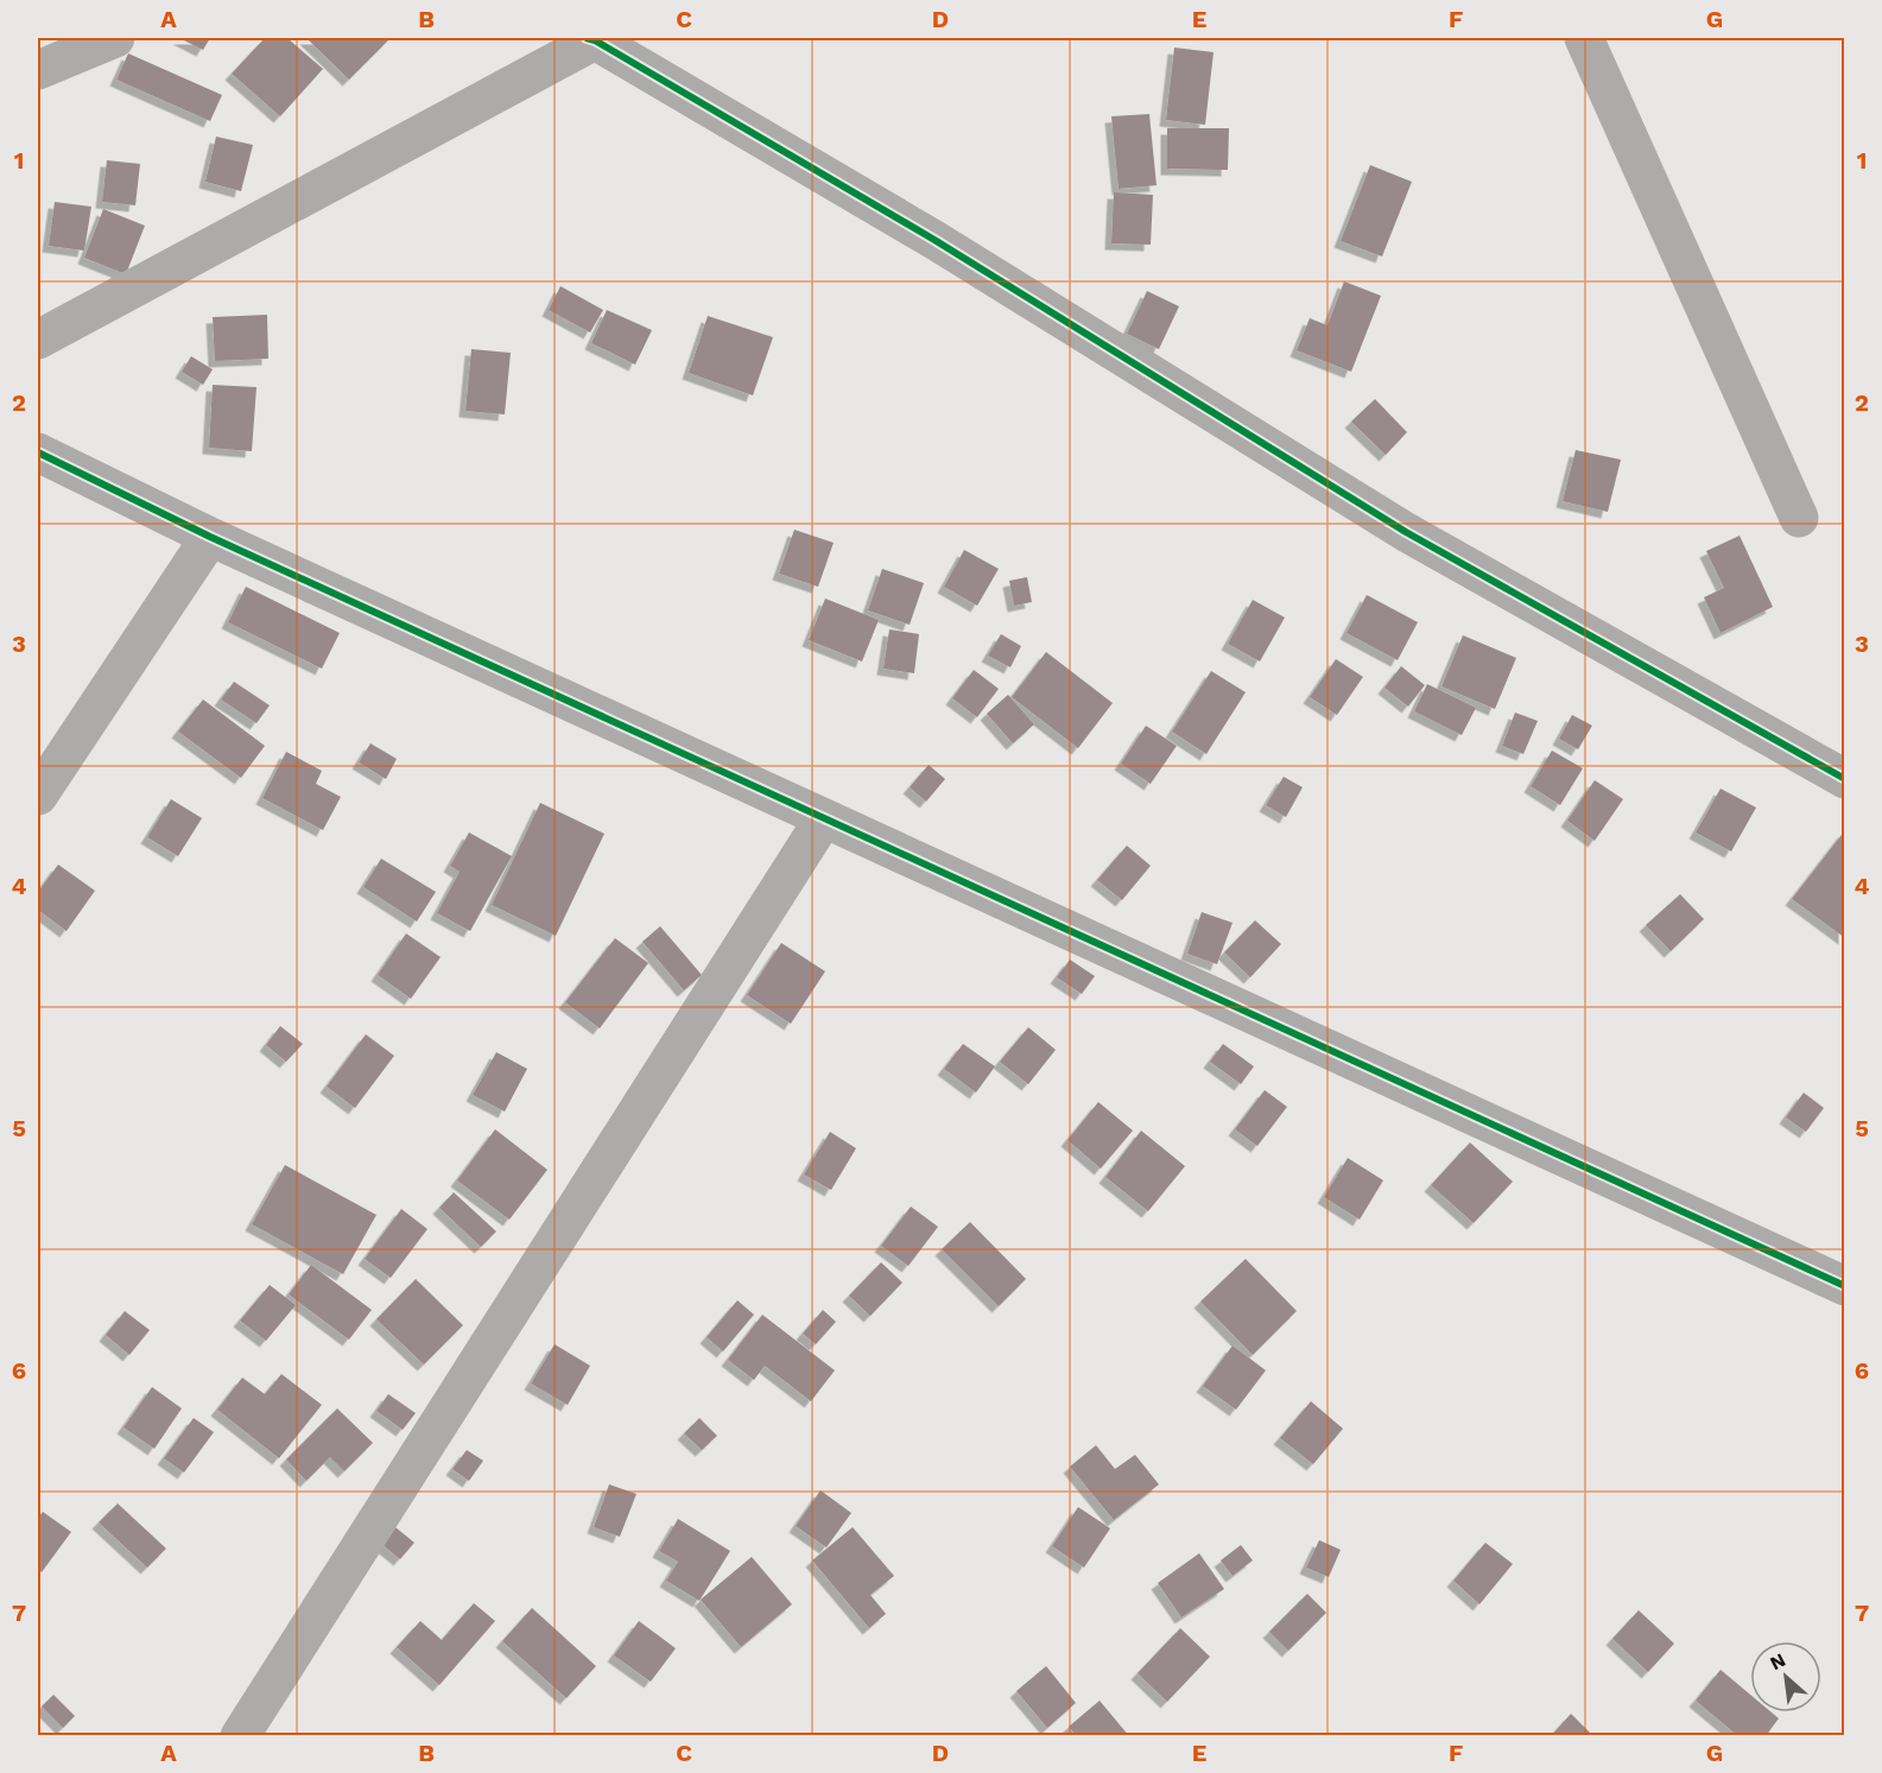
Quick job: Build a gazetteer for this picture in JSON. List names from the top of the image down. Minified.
{"north":"top left","grid":{"columns":["A","B","C","D","E","F","G"],"rows":["1","2","3","4","5","6","7"]}}
